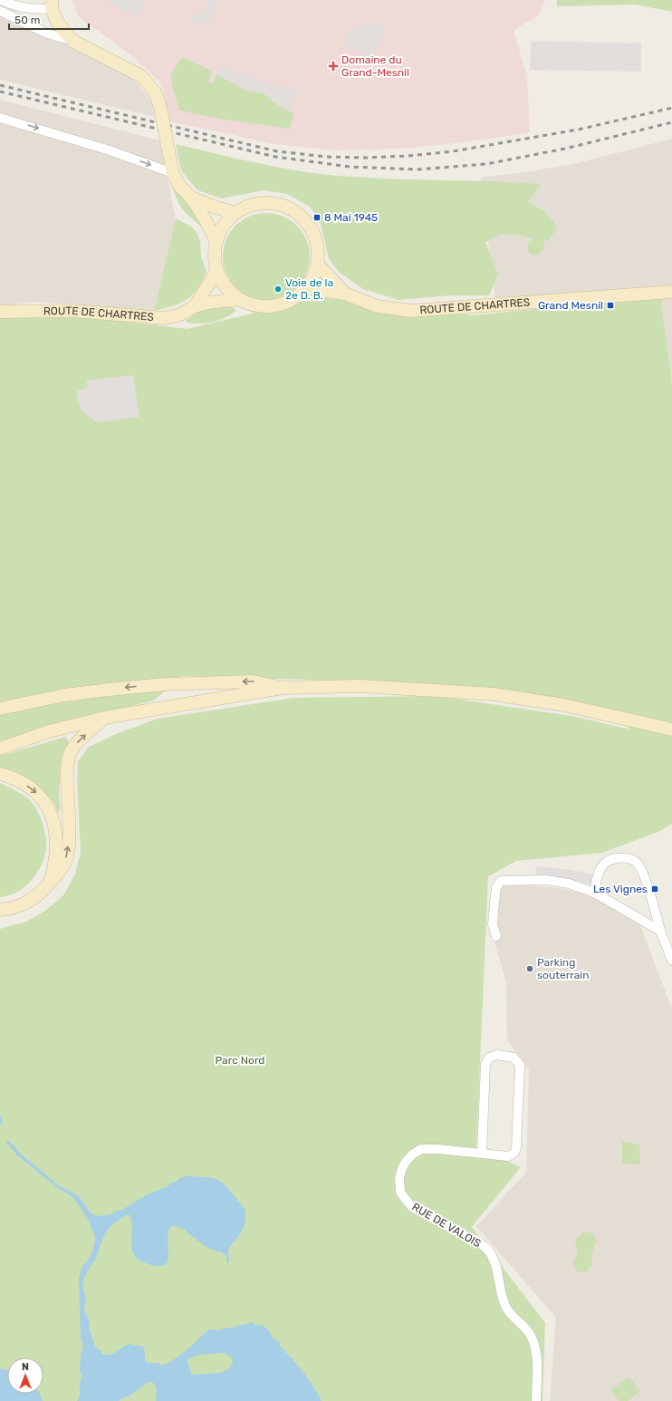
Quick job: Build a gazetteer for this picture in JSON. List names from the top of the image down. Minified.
{"streets":{"main road":["ROUTE DE CHARTRES"],"street":["RUE DE VALOIS"]},"parks":["Parc Nord"],"places":{"health":["Domaine du Grand-Mesnil"],"transit":["8 Mai 1945","Grand Mesnil","Les Vignes"],"other":["Voie de la 2e D. B.","Parking souterrain"]},"scale_bar":"50 m","north":"top"}
